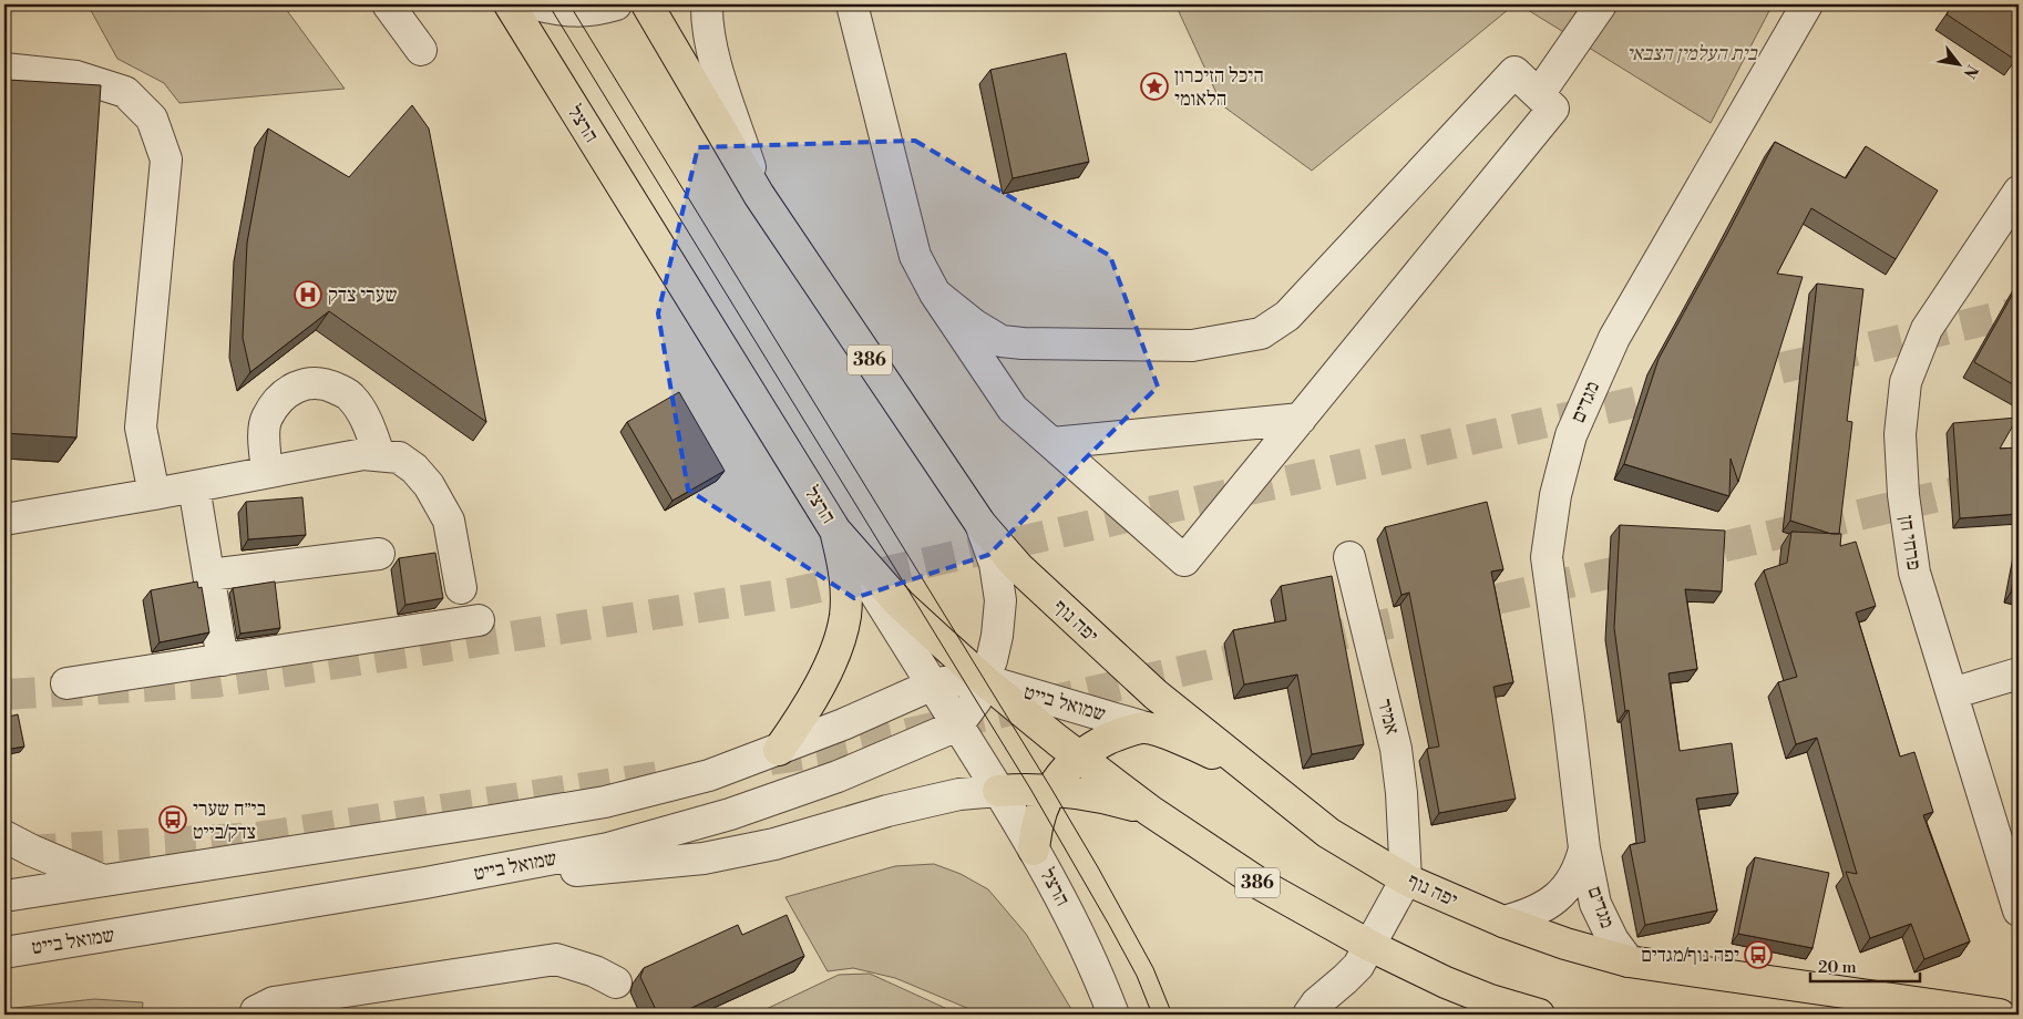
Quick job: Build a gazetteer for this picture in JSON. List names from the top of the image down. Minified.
{"streets":{"main road":["הרצל","386","יפה נוף"],"street":["מגדים","פרחי חן","שמואל בייט","אמיר"]},"crossings":[["הרצל","386"],["הרצל","שמואל בייט"],["386","יפה נוף"],["386","שמואל בייט"],["מגדים","יפה נוף"],["יפה נוף","אמיר"]],"parks":["בית העלמין הצבאי"],"places":{"place":["היכל הזיכרון הלאומי"],"hospital":["שערי צדק"],"bus stop":["בי״ח שערי צדק/בייט","יפה נוף/מגדים"]},"scale_bar":"20 m","north":"bottom right"}
